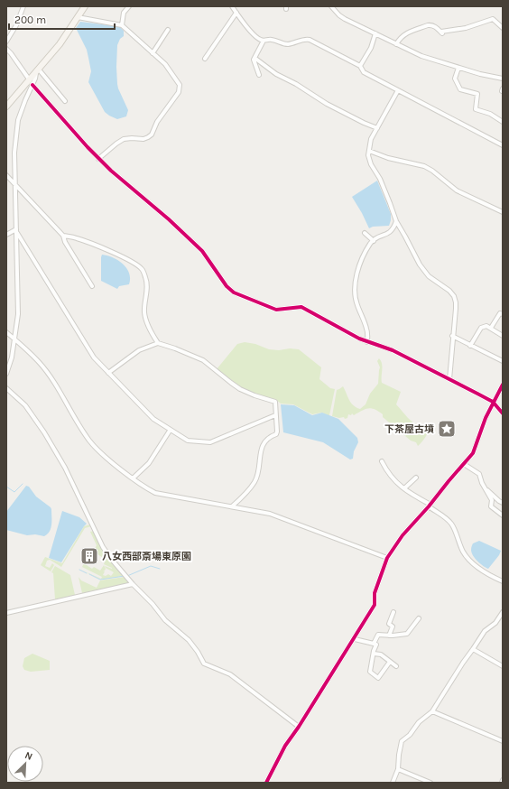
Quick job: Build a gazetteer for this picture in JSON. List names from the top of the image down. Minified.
{"places":{"place":["下茶屋古墳"],"building":["八女西部斎場東原園"]},"scale_bar":"200 m","north":"top right"}
